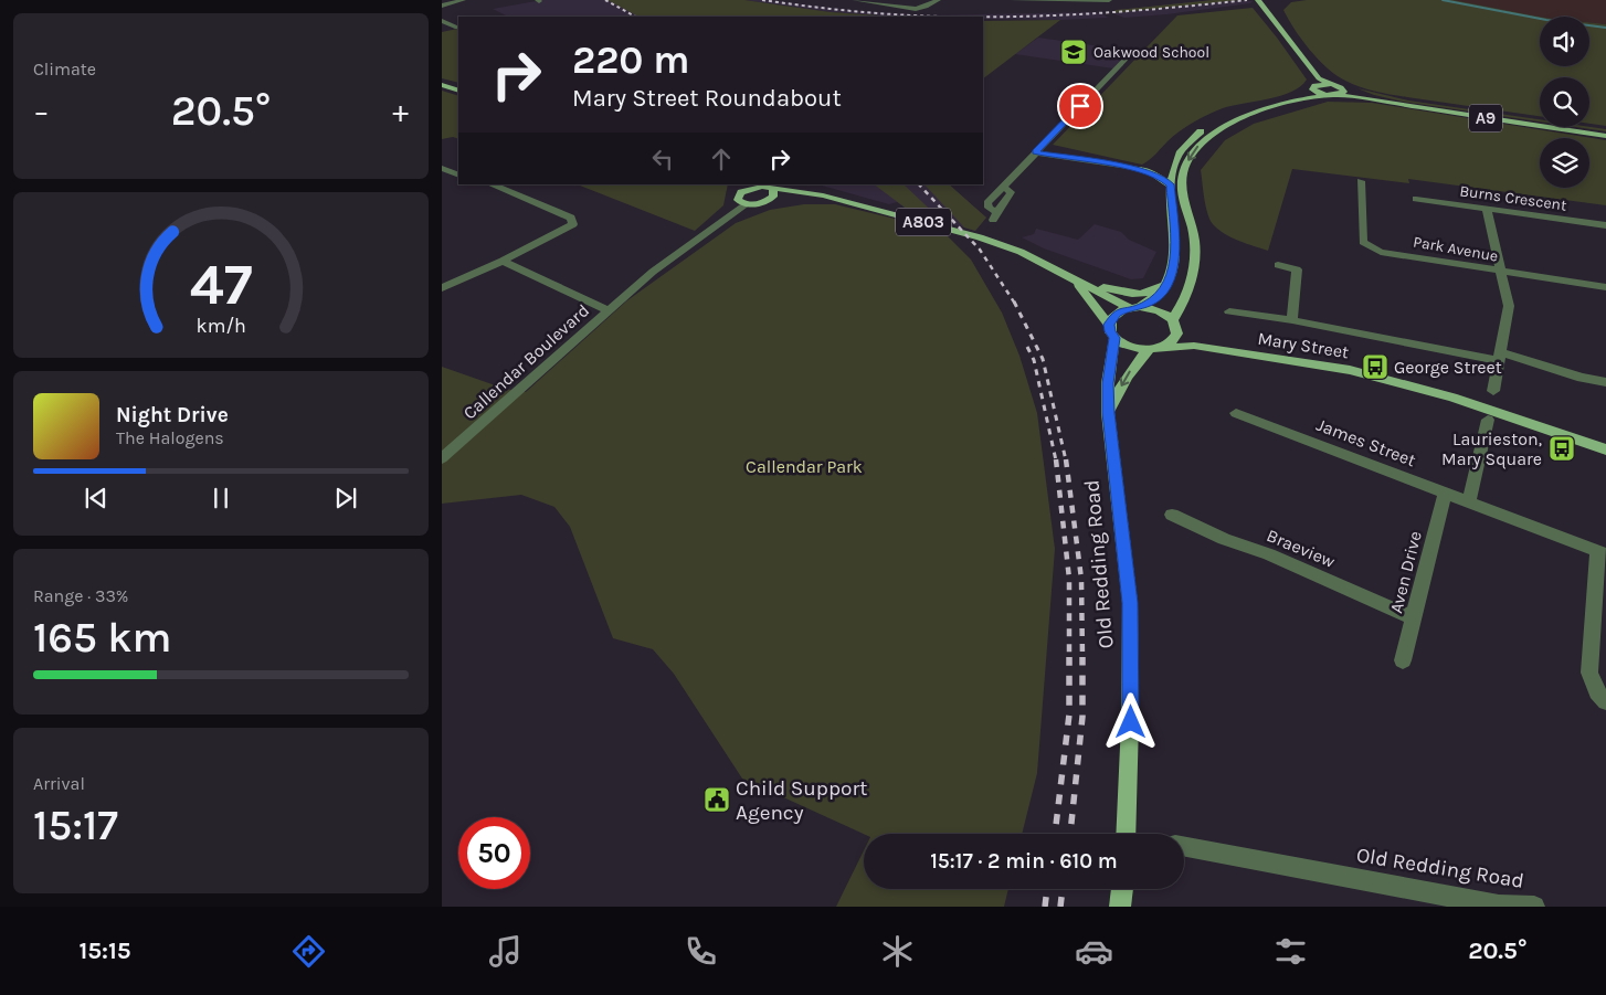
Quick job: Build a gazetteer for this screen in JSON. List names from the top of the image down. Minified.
{"streets":{"main road":["A9","A803","Mary Street","Old Redding Road"],"street":["Burns Crescent","Park Avenue","Callendar Boulevard","James Street","Braeview","Aven Drive"]},"crossings":[["A803","Mary Street"],["A803","Callendar Boulevard"],["A803","Old Redding Road"],["Mary Street","Old Redding Road"],["James Street","Aven Drive"],["Braeview","Aven Drive"]],"parks":["Callendar Park"],"places":{"school or university":["Oakwood School"],"bus stop":["George Street","Laurieston, Mary Square"],"public building":["Child Support Agency"]},"page":{"tile":["Climate",["Range · 33%","165 km"],["Arrival","15:17"]],"turn":["220 m","Mary Street Roundabout"],"heat":["−","20.5°","+"],"song":["Night Drive","The Halogens"],"limit":"50","trip":"15:17 · 2 min · 610 m","tabs":["15:15","20.5°"],"gauge":["47","km/h"]}}
